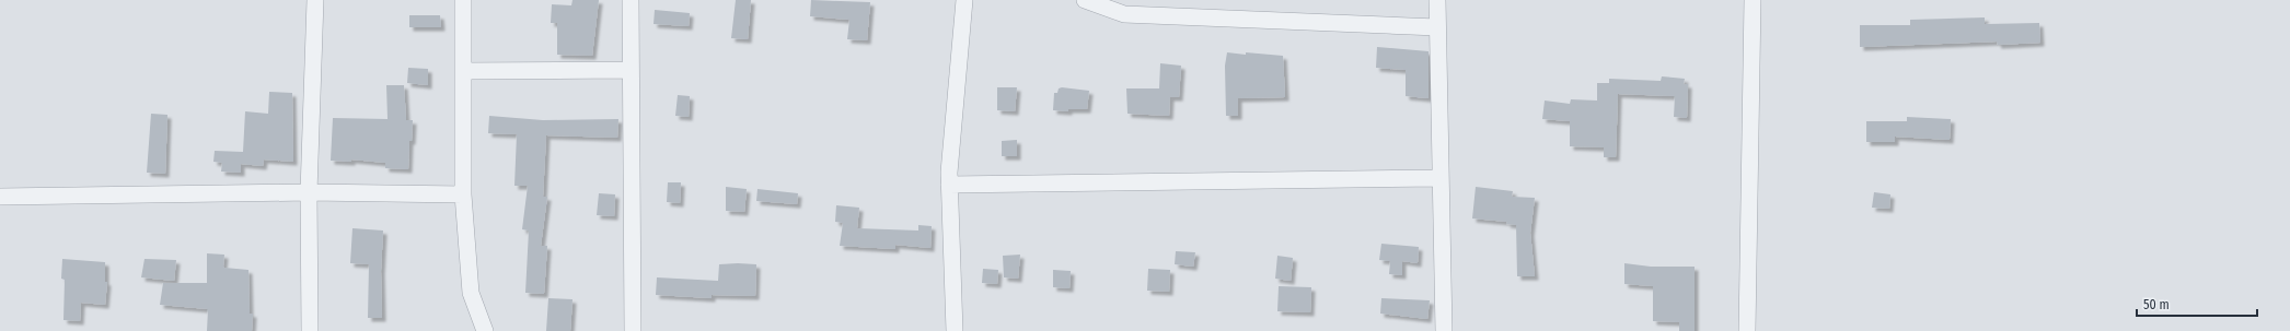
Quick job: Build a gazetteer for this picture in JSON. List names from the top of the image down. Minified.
{"scale_bar":"50 m"}
